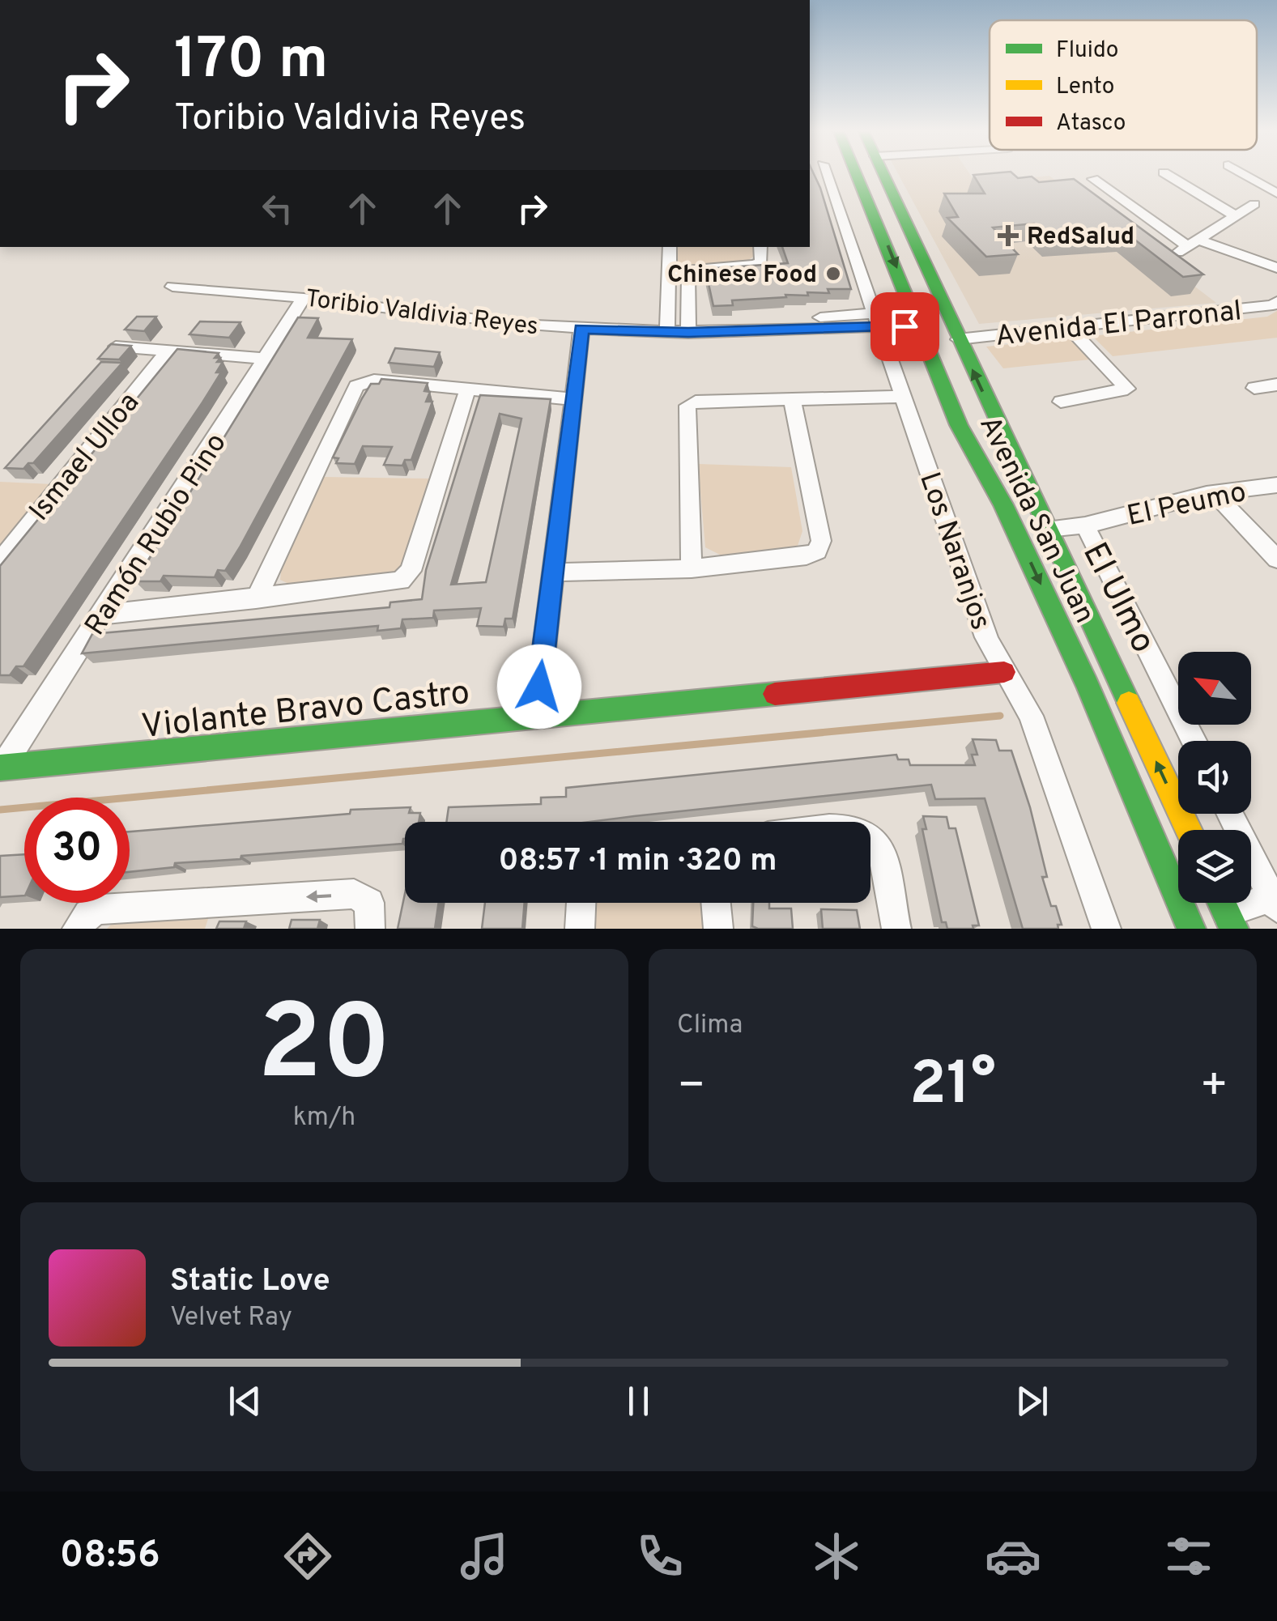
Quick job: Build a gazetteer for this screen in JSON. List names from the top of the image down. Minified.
{"streets":{"main road":["Avenida San Juan","Violante Bravo Castro"],"street":["Toribio Valdivia Reyes","Avenida El Parronal","Ismael Ulloa","El Peumo","Ramón Rubio Pino","Los Naranjos","El Ulmo"]},"crossings":[["Toribio Valdivia Reyes","Avenida San Juan"],["Toribio Valdivia Reyes","Ramón Rubio Pino"],["Toribio Valdivia Reyes","Los Naranjos"],["Avenida El Parronal","Avenida San Juan"],["Ismael Ulloa","Ramón Rubio Pino"],["El Peumo","Avenida San Juan"],["El Peumo","El Ulmo"],["Ramón Rubio Pino","Violante Bravo Castro"],["Los Naranjos","Violante Bravo Castro"]],"places":{"health":["RedSalud"],"other":["Chinese Food"]},"legend":["Fluido","Lento","Atasco"],"north":"top left","page":{"turn":["170 m","Toribio Valdivia Reyes"],"limit":"30","trip":"08:57 · 1 min · 320 m","tile":[["20","km/h"],"Clima"],"heat":["−","21°","+"],"song":["Static Love","Velvet Ray"],"tabs":"08:56"}}
